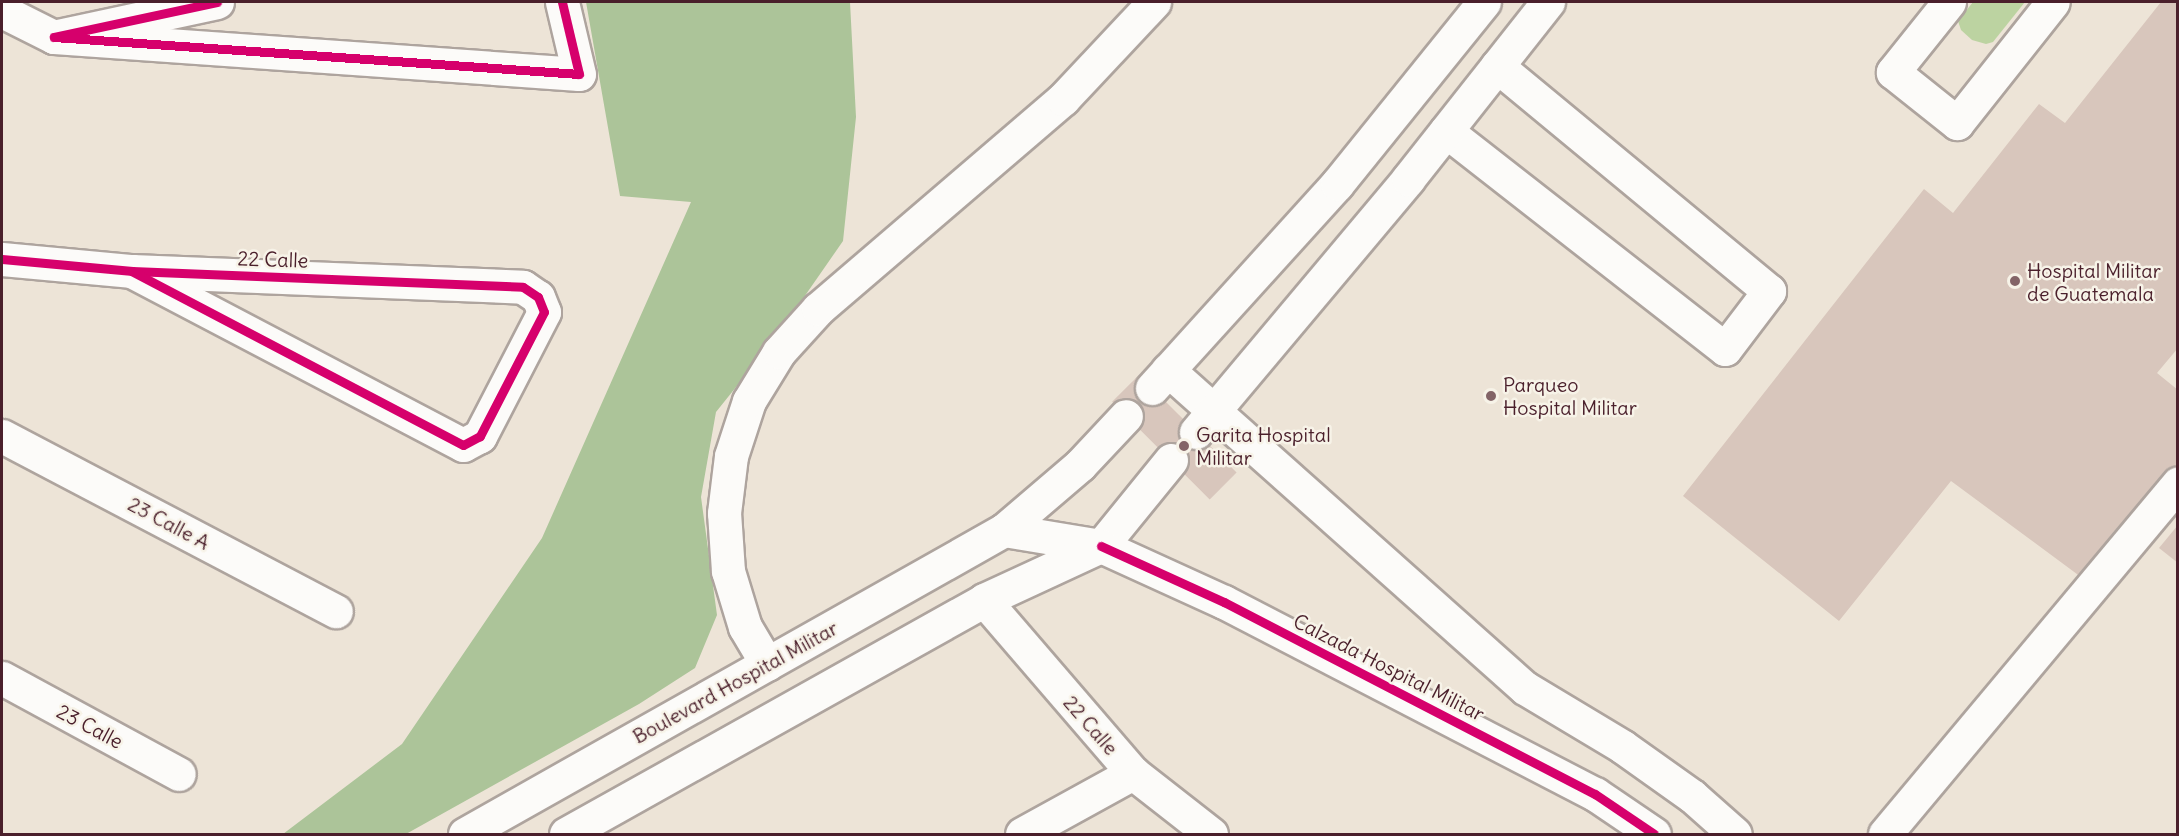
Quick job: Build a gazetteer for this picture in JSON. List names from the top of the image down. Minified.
{"streets":{"street":["22 Calle","23 Calle A","Calzada Hospital Militar","Boulevard Hospital Militar","23 Calle"]},"crossings":[["Calzada Hospital Militar","Boulevard Hospital Militar"]],"places":["Hospital Militar de Guatemala","Parqueo Hospital Militar","Garita Hospital Militar"]}
